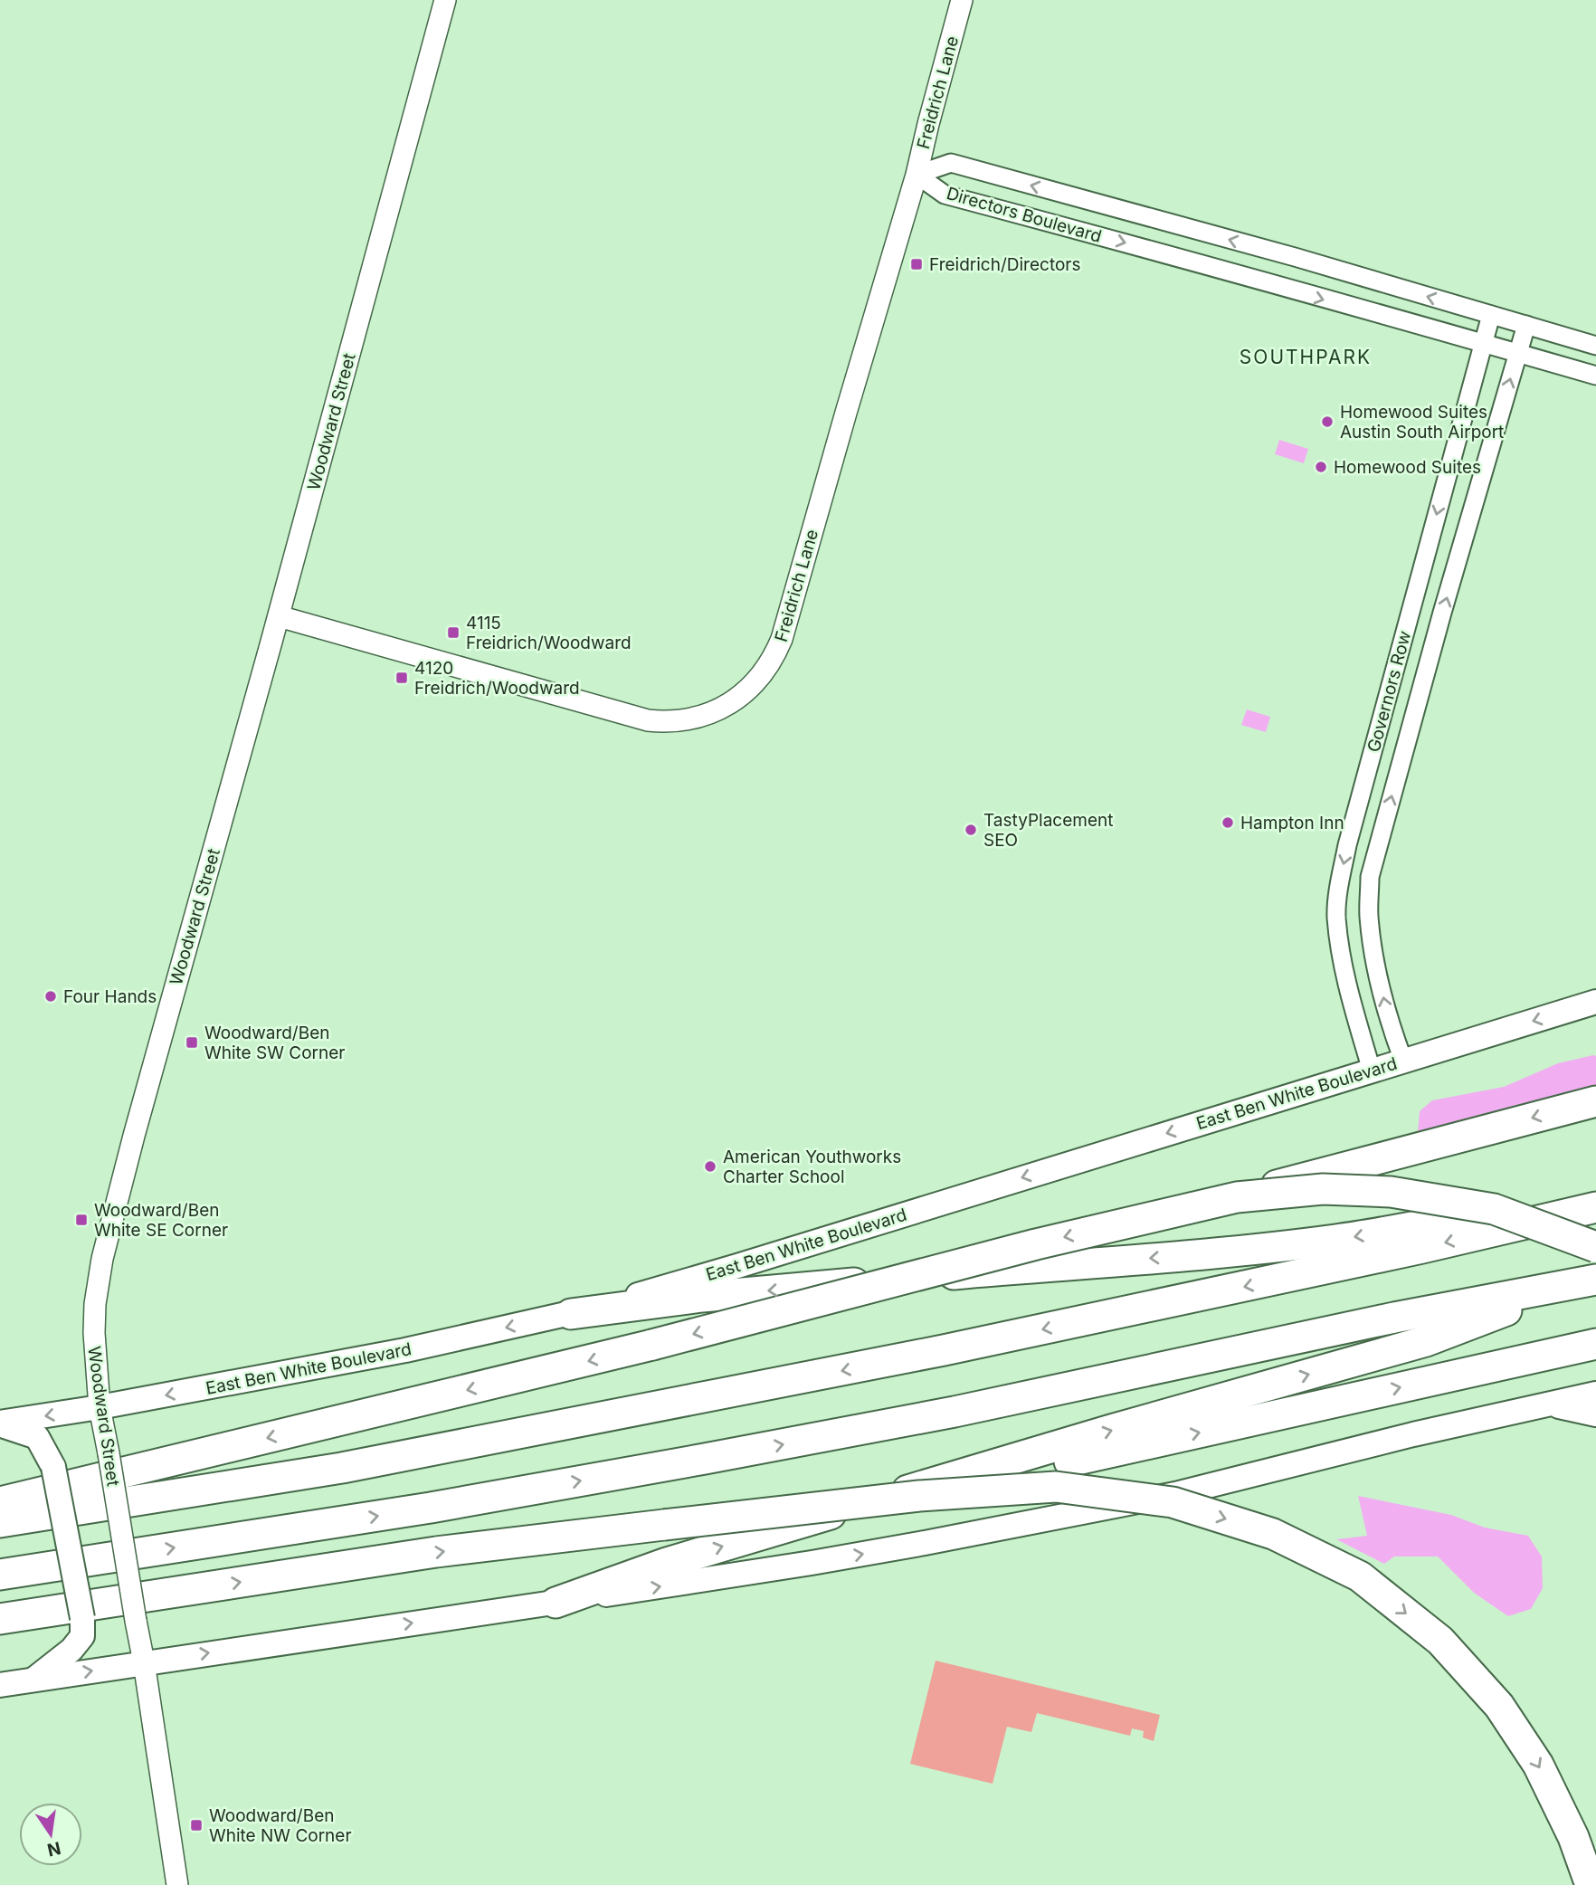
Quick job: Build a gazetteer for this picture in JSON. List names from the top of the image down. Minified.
{"streets":{"main road":["East Ben White Boulevard"],"street":["Freidrich Lane","Directors Boulevard","Woodward Street","Governors Row"]},"crossings":[["Freidrich Lane","Directors Boulevard"],["Freidrich Lane","Woodward Street"],["Directors Boulevard","Governors Row"],["Woodward Street","East Ben White Boulevard"],["Governors Row","East Ben White Boulevard"]],"one_way":["East Ben White Boulevard"],"districts":["SOUTHPARK"],"places":{"transit":["Freidrich/Directors","4115 Freidrich/Woodward","4120 Freidrich/Woodward","Woodward/Ben White SW Corner","Woodward/Ben White SE Corner","Woodward/Ben White NW Corner"],"other":["Homewood Suites Austin South Airport","Homewood Suites","Hampton Inn","TastyPlacement SEO","Four Hands","American Youthworks Charter School"]},"north":"bottom"}
